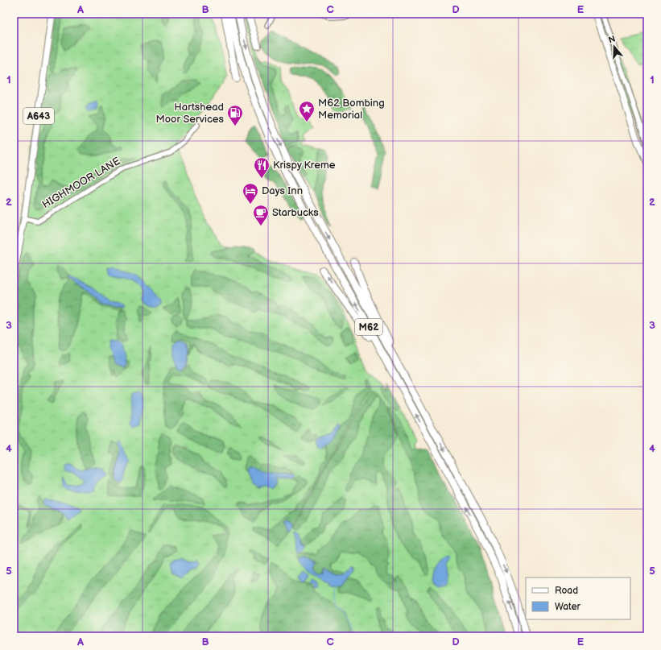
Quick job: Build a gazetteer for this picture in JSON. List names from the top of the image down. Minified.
{"streets":{"highway":["M62"],"main road":["A643"],"street":["HIGHMOOR LANE"]},"crossings":[["A643","HIGHMOOR LANE"]],"places":{"place":["M62 Bombing Memorial"],"fuel station":["Hartshead Moor Services"],"restaurant":["Krispy Kreme"],"hotel":["Days Inn"],"cafe":["Starbucks"]},"legend":["Road","Water"],"north":"top","grid":{"columns":["A","B","C","D","E"],"rows":["1","2","3","4","5"]}}
